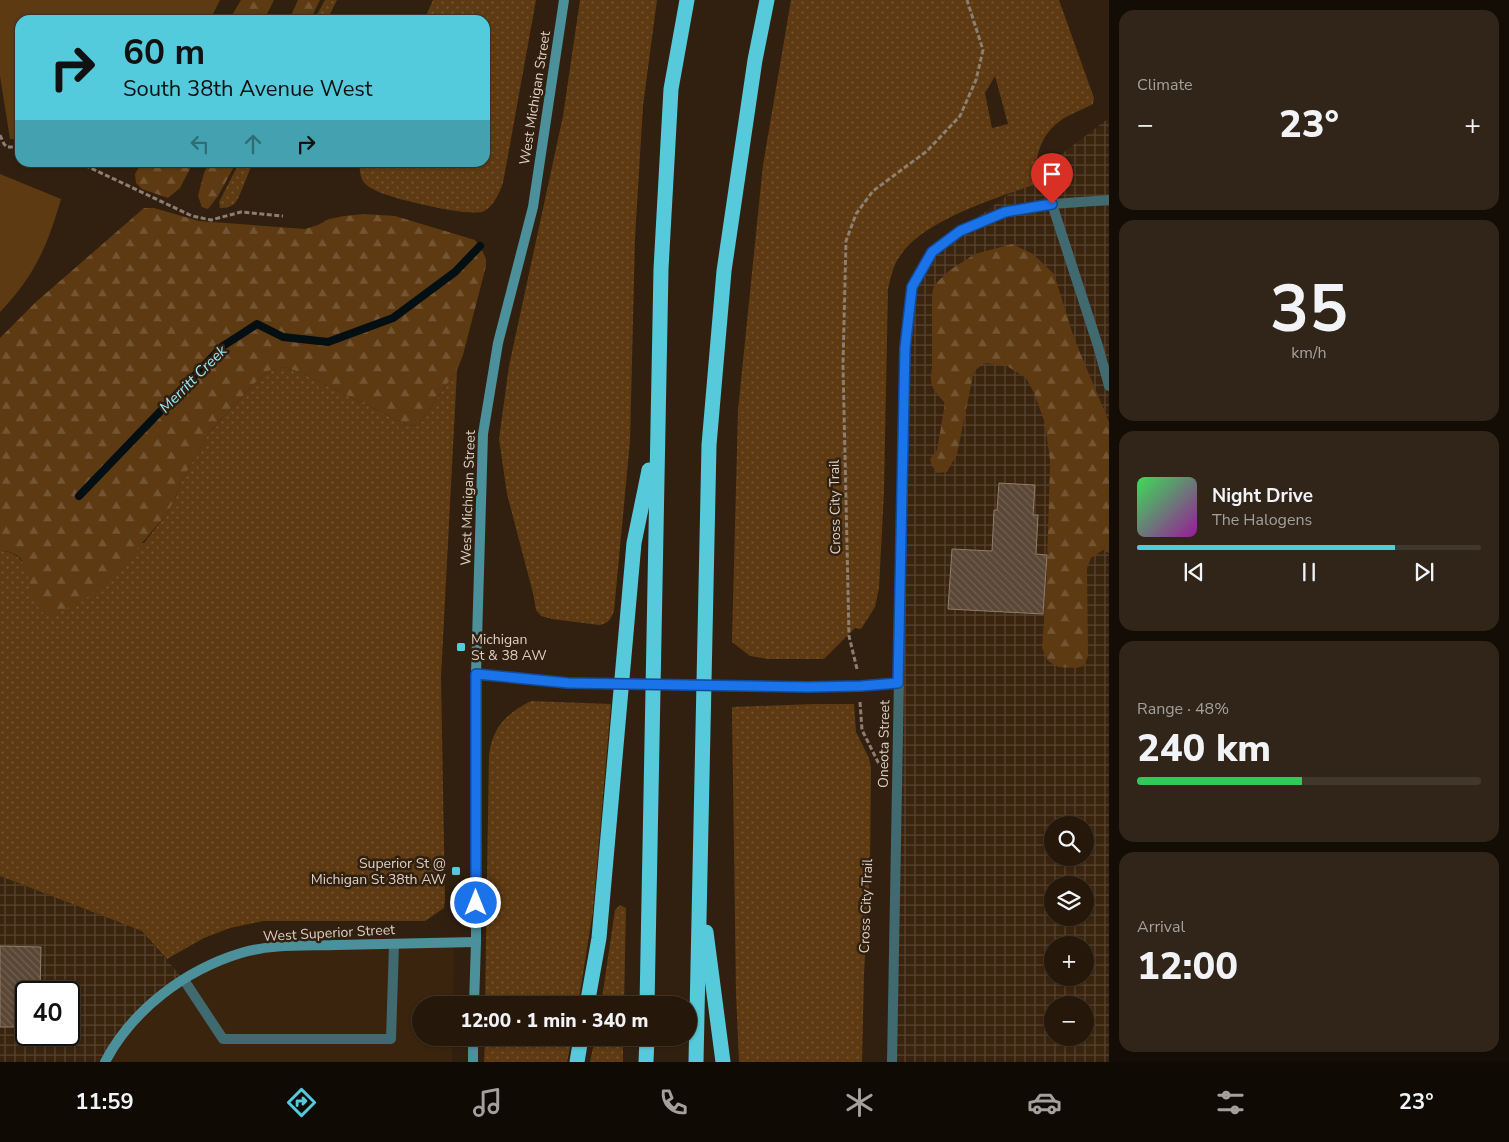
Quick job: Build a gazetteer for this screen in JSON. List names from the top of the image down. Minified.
{"streets":{"street":["West Michigan Street","Oneota Street","West Superior Street"],"path":["Cross City Trail"]},"crossings":[["West Michigan Street","West Superior Street"]],"water":["Merritt Creek"],"places":{"transit":["Michigan St & 38 AW","Superior St @ Michigan St 38th AW"]},"page":{"tile":["Climate",["35","km/h"],["Range · 48%","240 km"],["Arrival","12:00"]],"turn":["60 m","South 38th Avenue West"],"heat":["−","23°","+"],"song":["Night Drive","The Halogens"],"map_buttons":["+","−"],"limit":"40","trip":"12:00 · 1 min · 340 m","tabs":["11:59","23°"]}}
